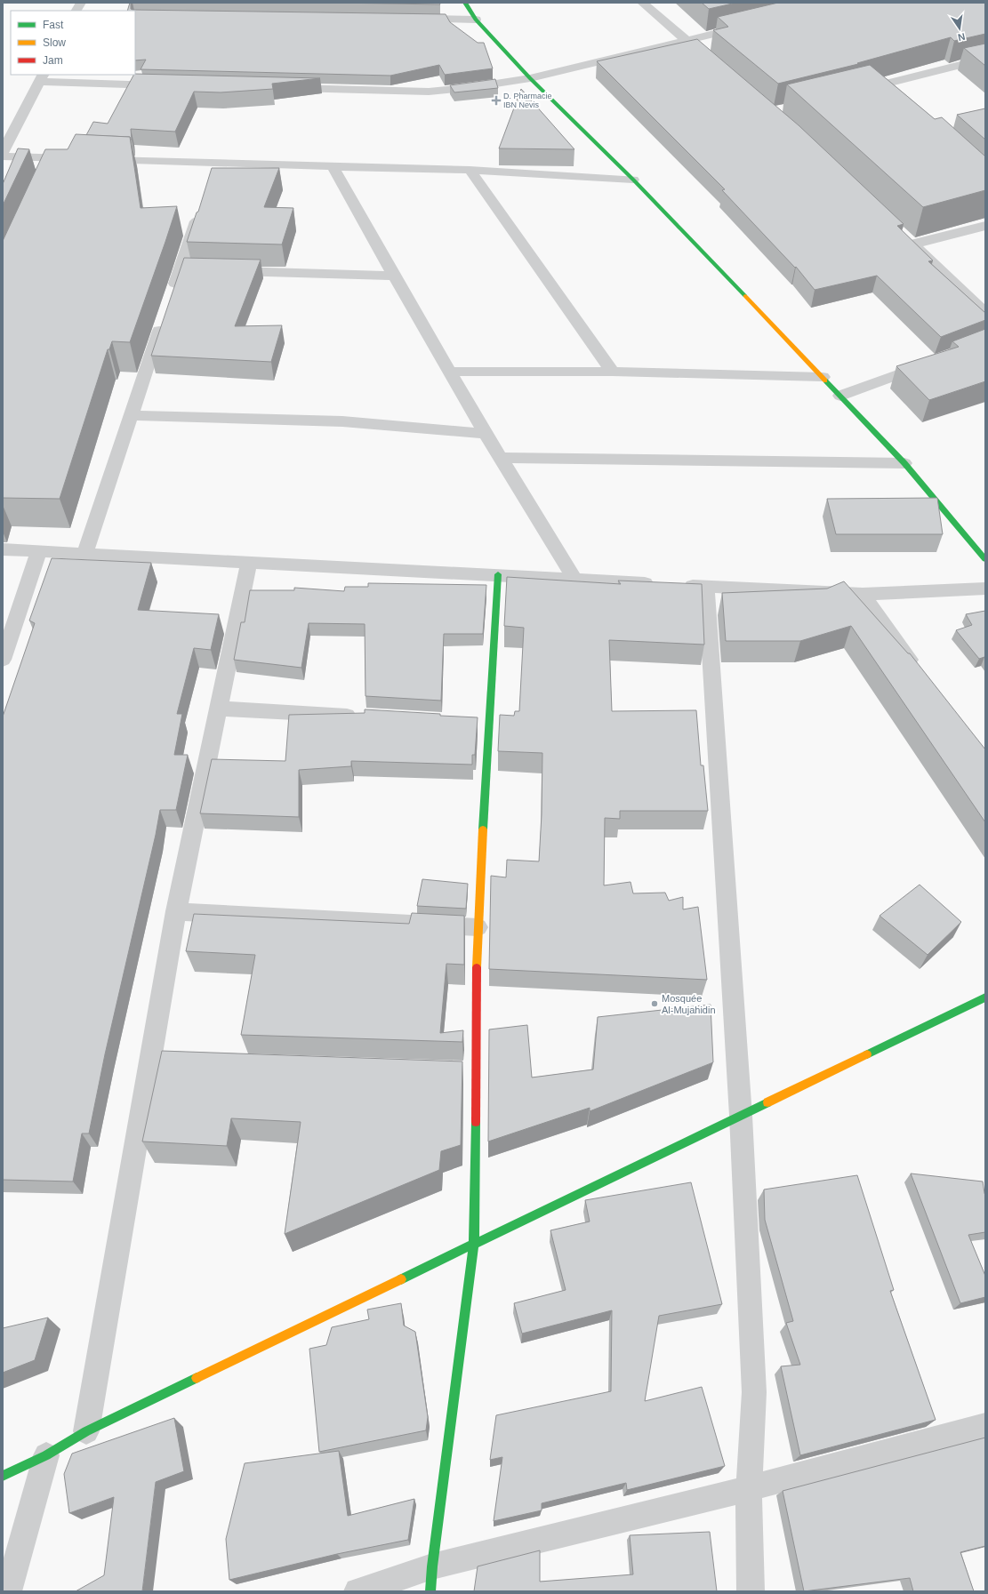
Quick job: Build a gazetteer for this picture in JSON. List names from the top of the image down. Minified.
{"places":{"health":["D. Pharmacie IBN Nevis"],"other":["Mosquée Al-Mujahidin"]},"legend":["Fast","Slow","Jam"],"north":"bottom"}
